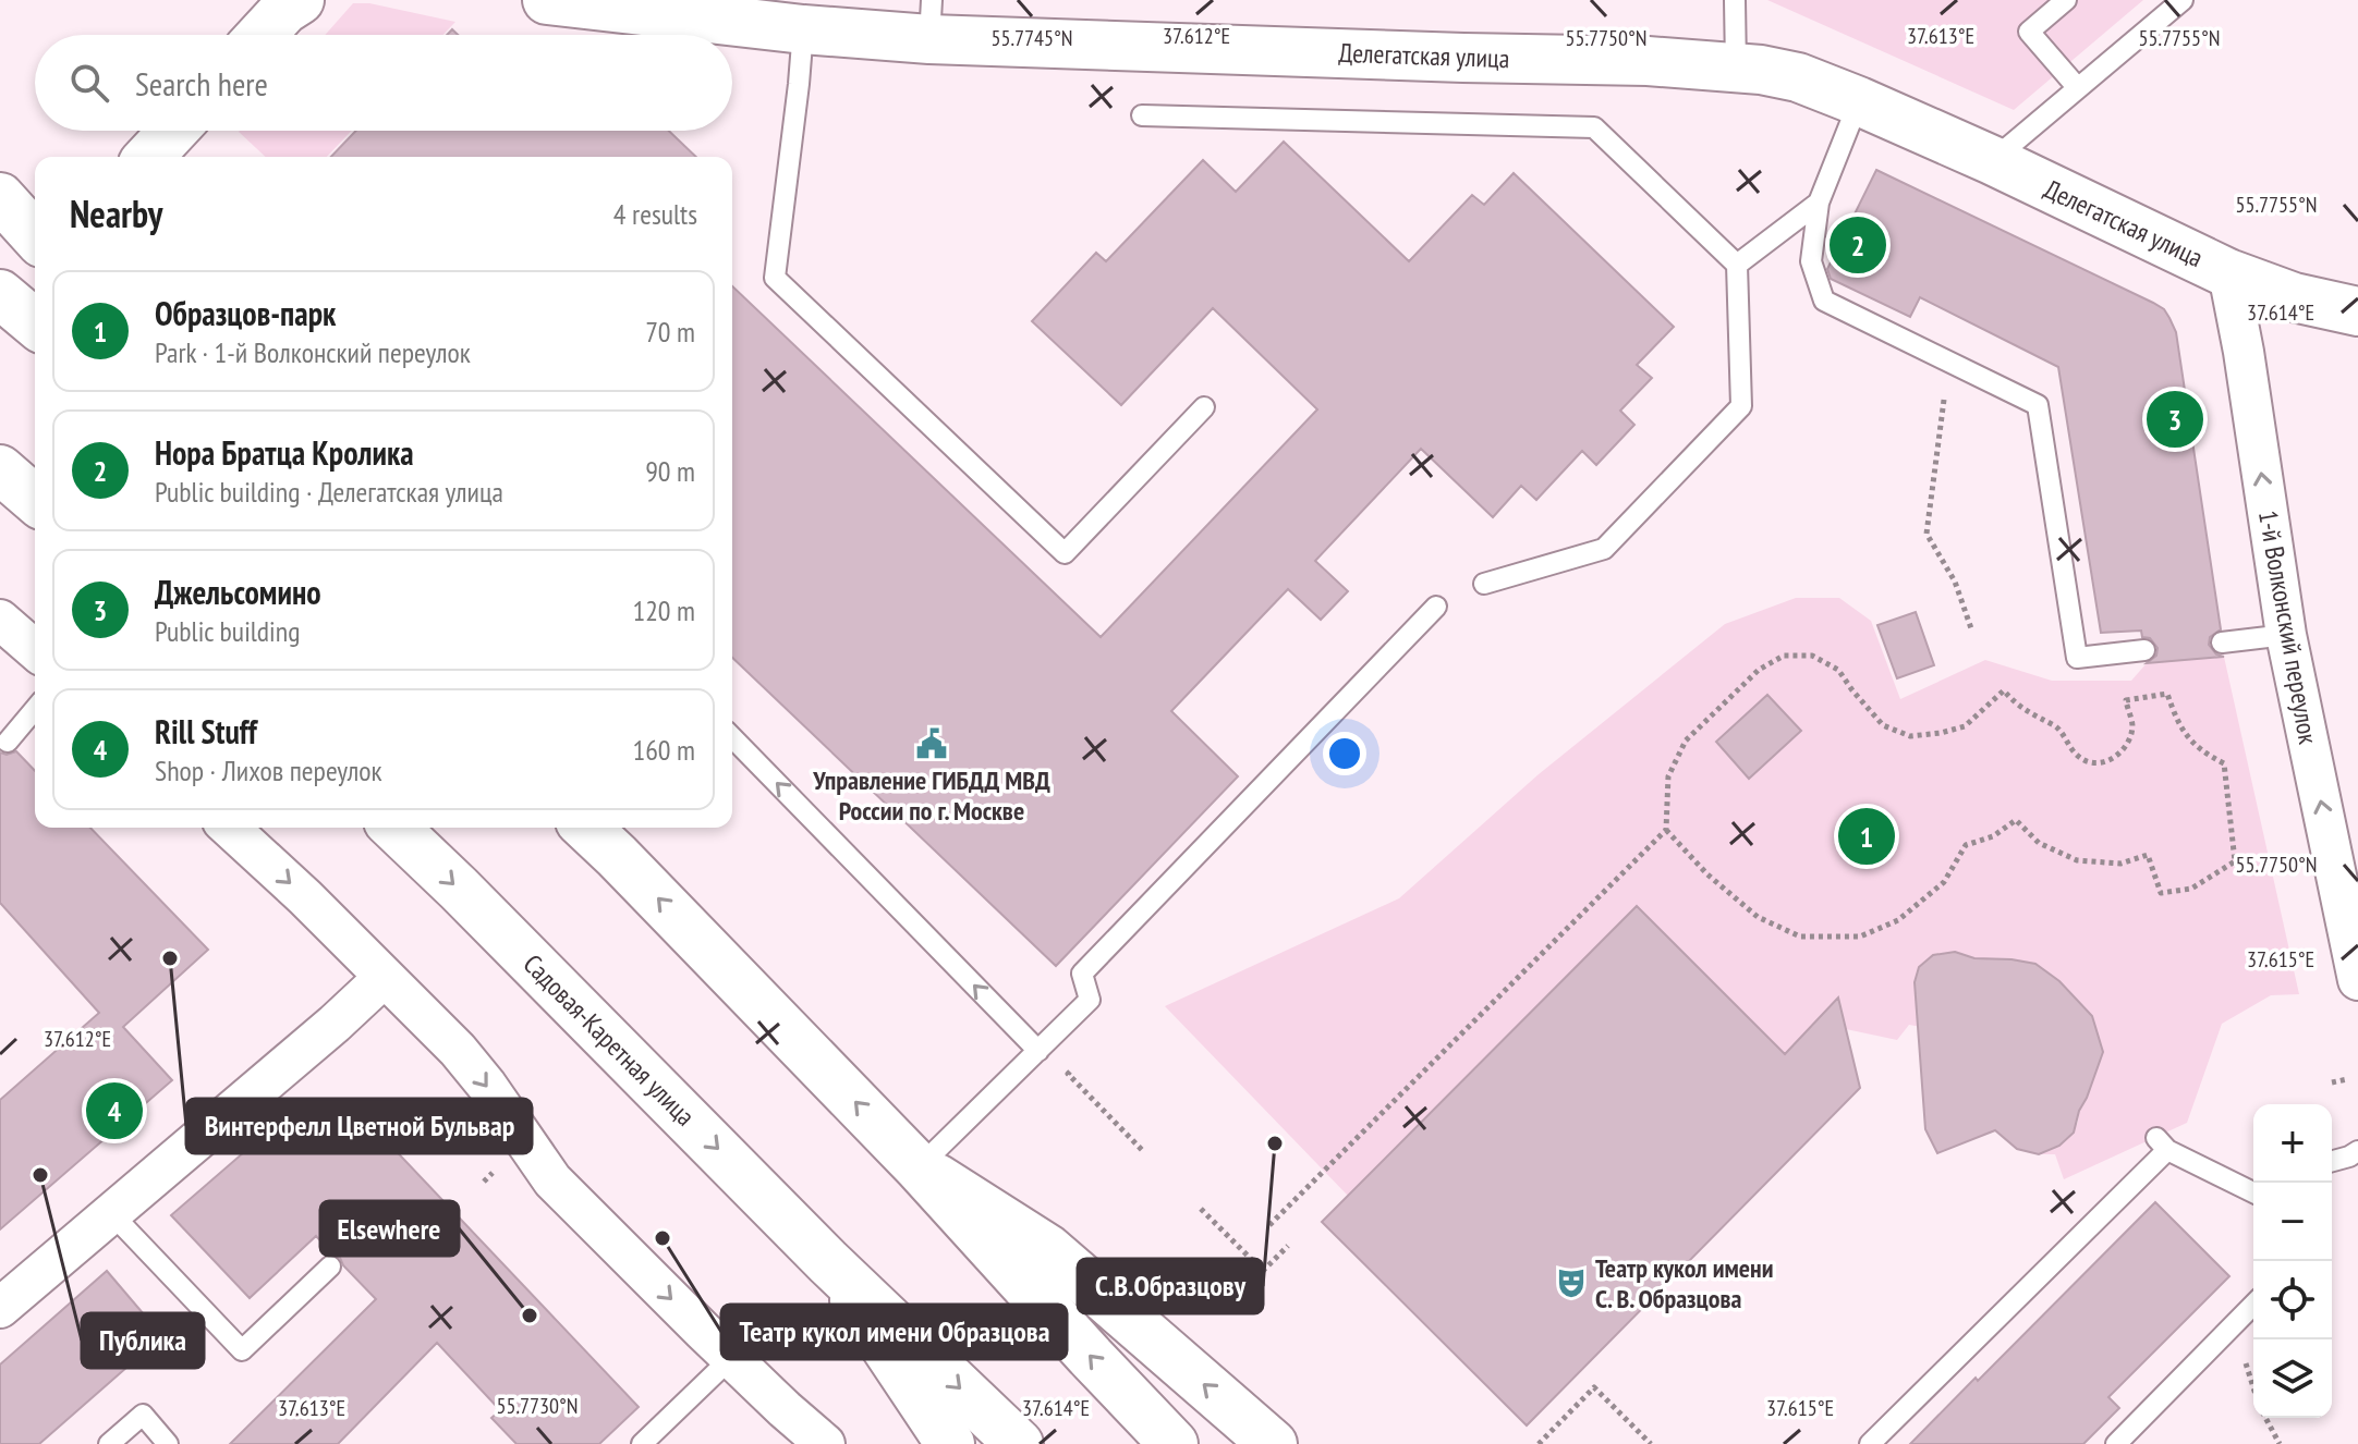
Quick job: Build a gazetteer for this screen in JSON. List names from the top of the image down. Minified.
{"streets":{"main road":["Делегатская улица","Садовая-Каретная улица"],"street":["1-й Волконский переулок"]},"crossings":[["Делегатская улица","1-й Волконский переулок"]],"one_way":["1-й Волконский переулок"],"places":{"public building":["Управление ГИБДД МВД России по г. Москве"],"other":["Винтерфелл Цветной Бульвар","С.В.Образцову","Публика","Театр кукол имени Образцова","Elsewhere"],"theatre":["Театр кукол имени С. В. Образцова"]},"page":{"search":"Search here","heading":["Nearby","4 results"],"pins":["2","3","1","4"],"list":[{"mark":"1","name":"Образцов-парк","note":"Park · 1-й Волконский переулок","value":"70 m"},{"mark":"2","name":"Нора Братца Кролика","note":"Public building · Делегатская улица","value":"90 m"},{"mark":"3","name":"Джельсомино","note":"Public building","value":"120 m"},{"mark":"4","name":"Rill Stuff","note":"Shop · Лихов переулок","value":"160 m"}],"map_buttons":["+","−"]},"coordinates":["37.612°E","37.613°E","55.7755°N","55.7745°N","55.7750°N","37.614°E","37.615°E","55.7730°N"]}
